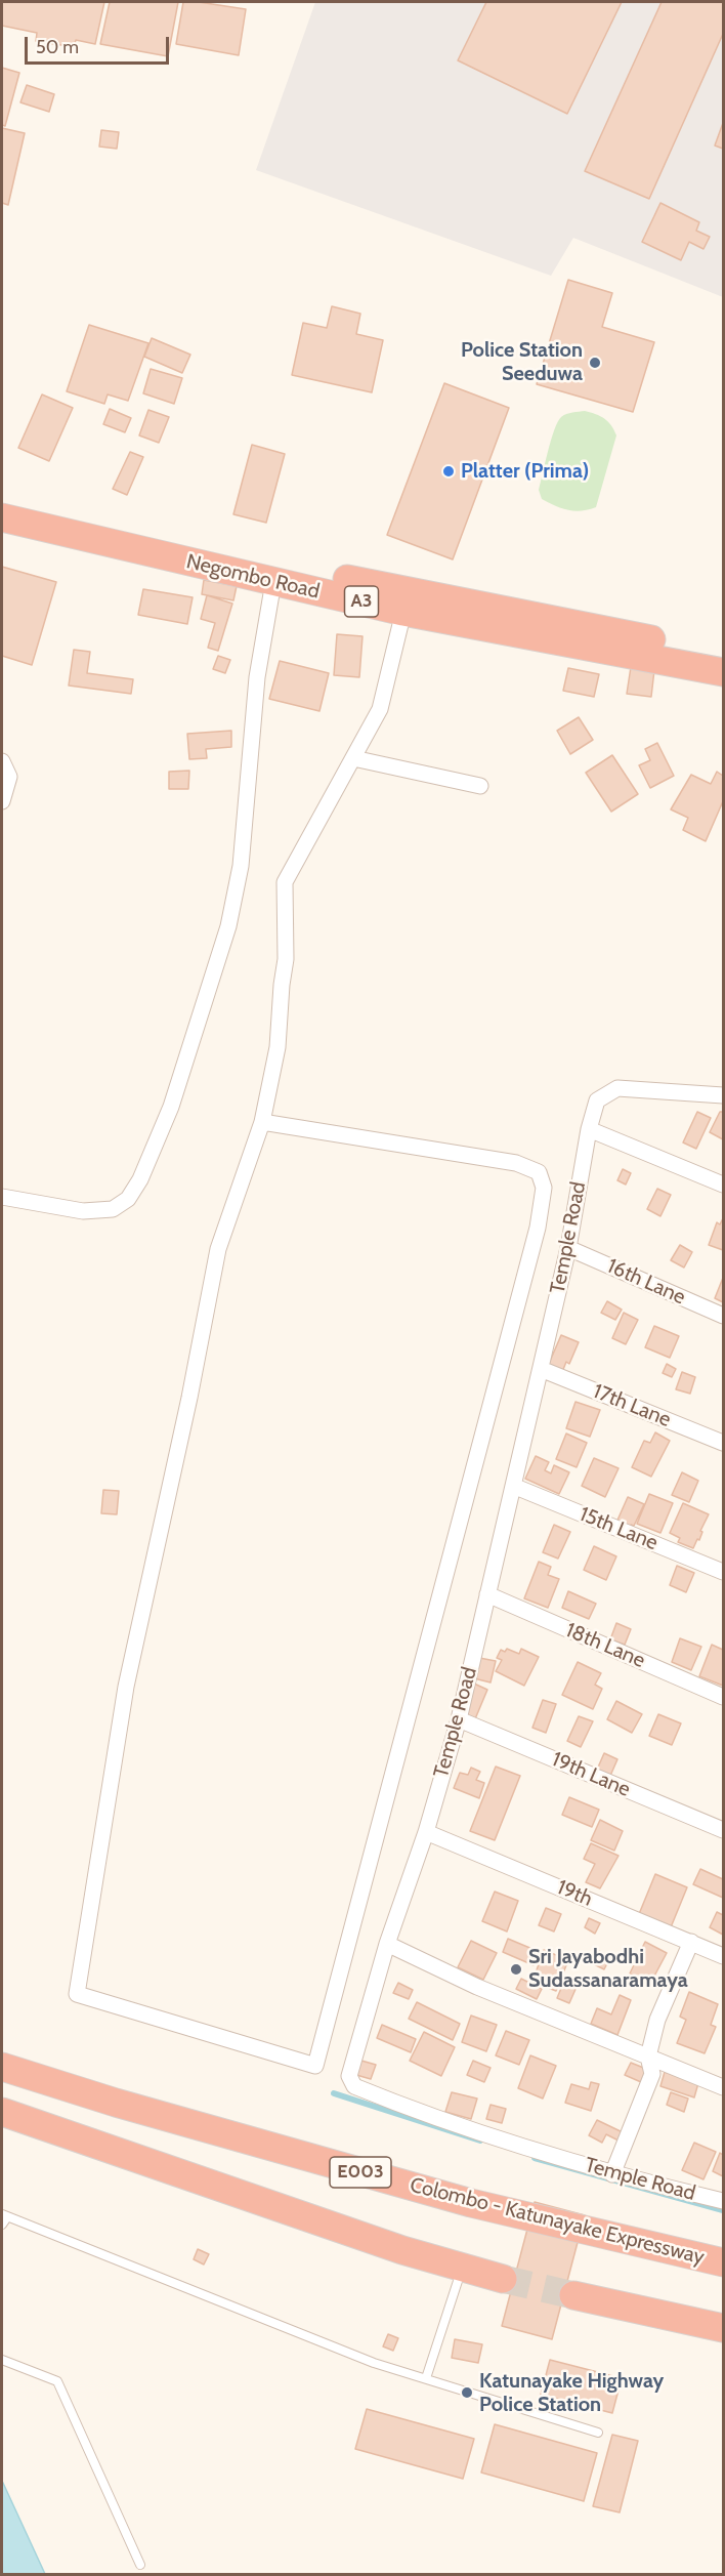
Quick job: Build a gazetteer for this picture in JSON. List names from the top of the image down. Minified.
{"streets":{"highway":["Negombo Road","A3","E003","Colombo - Katunayake Expressway"],"street":["Temple Road","16th Lane","17th Lane","15th Lane","18th Lane","19th Lane","19th"]},"crossings":[["Temple Road","16th Lane"],["Temple Road","17th Lane"],["Temple Road","15th Lane"],["Temple Road","18th Lane"],["Temple Road","19th Lane"],["Temple Road","19th"]],"places":["Police Station Seeduwa","Platter (Prima)","Sri Jayabodhi Sudassanaramaya","Katunayake Highway Police Station"],"scale_bar":"50 m"}
